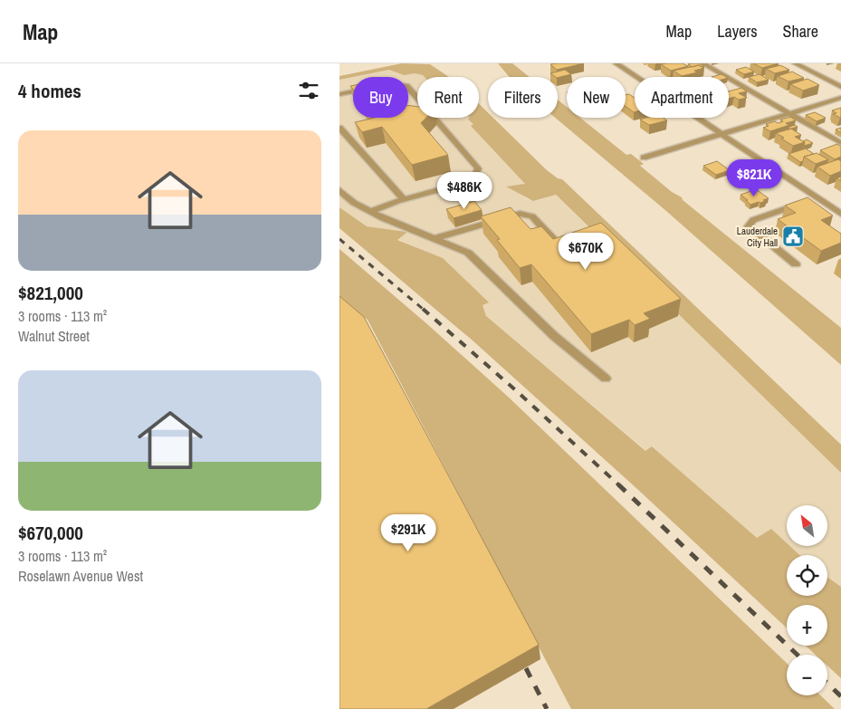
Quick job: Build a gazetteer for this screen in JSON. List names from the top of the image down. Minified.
{"places":{"public building":["Lauderdale City Hall"]},"north":"top left","page":{"header":"Map","nav":["Map","Layers","Share"],"heading":"4 homes","chip":["Buy","Rent","Filters","New","Apartment"],"list":[{"name":"$821,000","note":"3 rooms · 113 m² · Walnut Street"},{"name":"$670,000","note":"3 rooms · 113 m² · Roselawn Avenue West"}],"price":["$821K","$486K","$670K","$291K"],"map_buttons":["+","−"]}}
